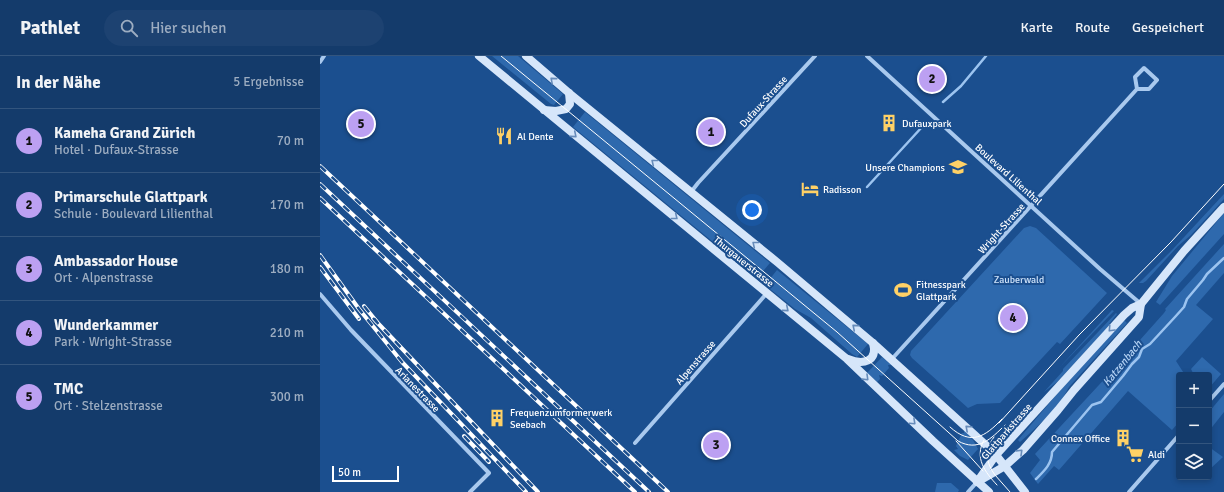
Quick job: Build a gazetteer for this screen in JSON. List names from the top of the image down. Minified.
{"streets":{"main road":["Thurgauerstrasse","Glattparkstrasse"],"street":["Dufaux-Strasse","Boulevard Lilienthal","Wright-Strasse","Alpenstrasse","Arianestrasse"]},"crossings":[["Dufaux-Strasse","Thurgauerstrasse"],["Boulevard Lilienthal","Wright-Strasse"],["Boulevard Lilienthal","Glattparkstrasse"],["Wright-Strasse","Thurgauerstrasse"],["Thurgauerstrasse","Alpenstrasse"],["Thurgauerstrasse","Glattparkstrasse"]],"water":["Katzenbach"],"parks":["Zauberwald"],"places":{"building":["Dufauxpark","Frequenzumformerwerk Seebach","Connex Office"],"restaurant":["Al Dente"],"school or university":["Unsere Champions"],"hotel":["Radisson"],"sports":["Fitnesspark Glattpark"],"supermarket":["Aldi"]},"scale_bar":"50 m","page":{"header":"Pathlet","search":"Hier suchen","nav":["Karte","Route","Gespeichert"],"heading":["In der Nähe","5 Ergebnisse"],"pins":["2","5","1","4","3"],"list":[{"mark":"1","name":"Kameha Grand Zürich","note":"Hotel · Dufaux-Strasse","value":"70 m"},{"mark":"2","name":"Primarschule Glattpark","note":"Schule · Boulevard Lilienthal","value":"170 m"},{"mark":"3","name":"Ambassador House","note":"Ort · Alpenstrasse","value":"180 m"},{"mark":"4","name":"Wunderkammer","note":"Park · Wright-Strasse","value":"210 m"},{"mark":"5","name":"TMC","note":"Ort · Stelzenstrasse","value":"300 m"}],"map_buttons":["+","−"],"scale":"50 m"}}
